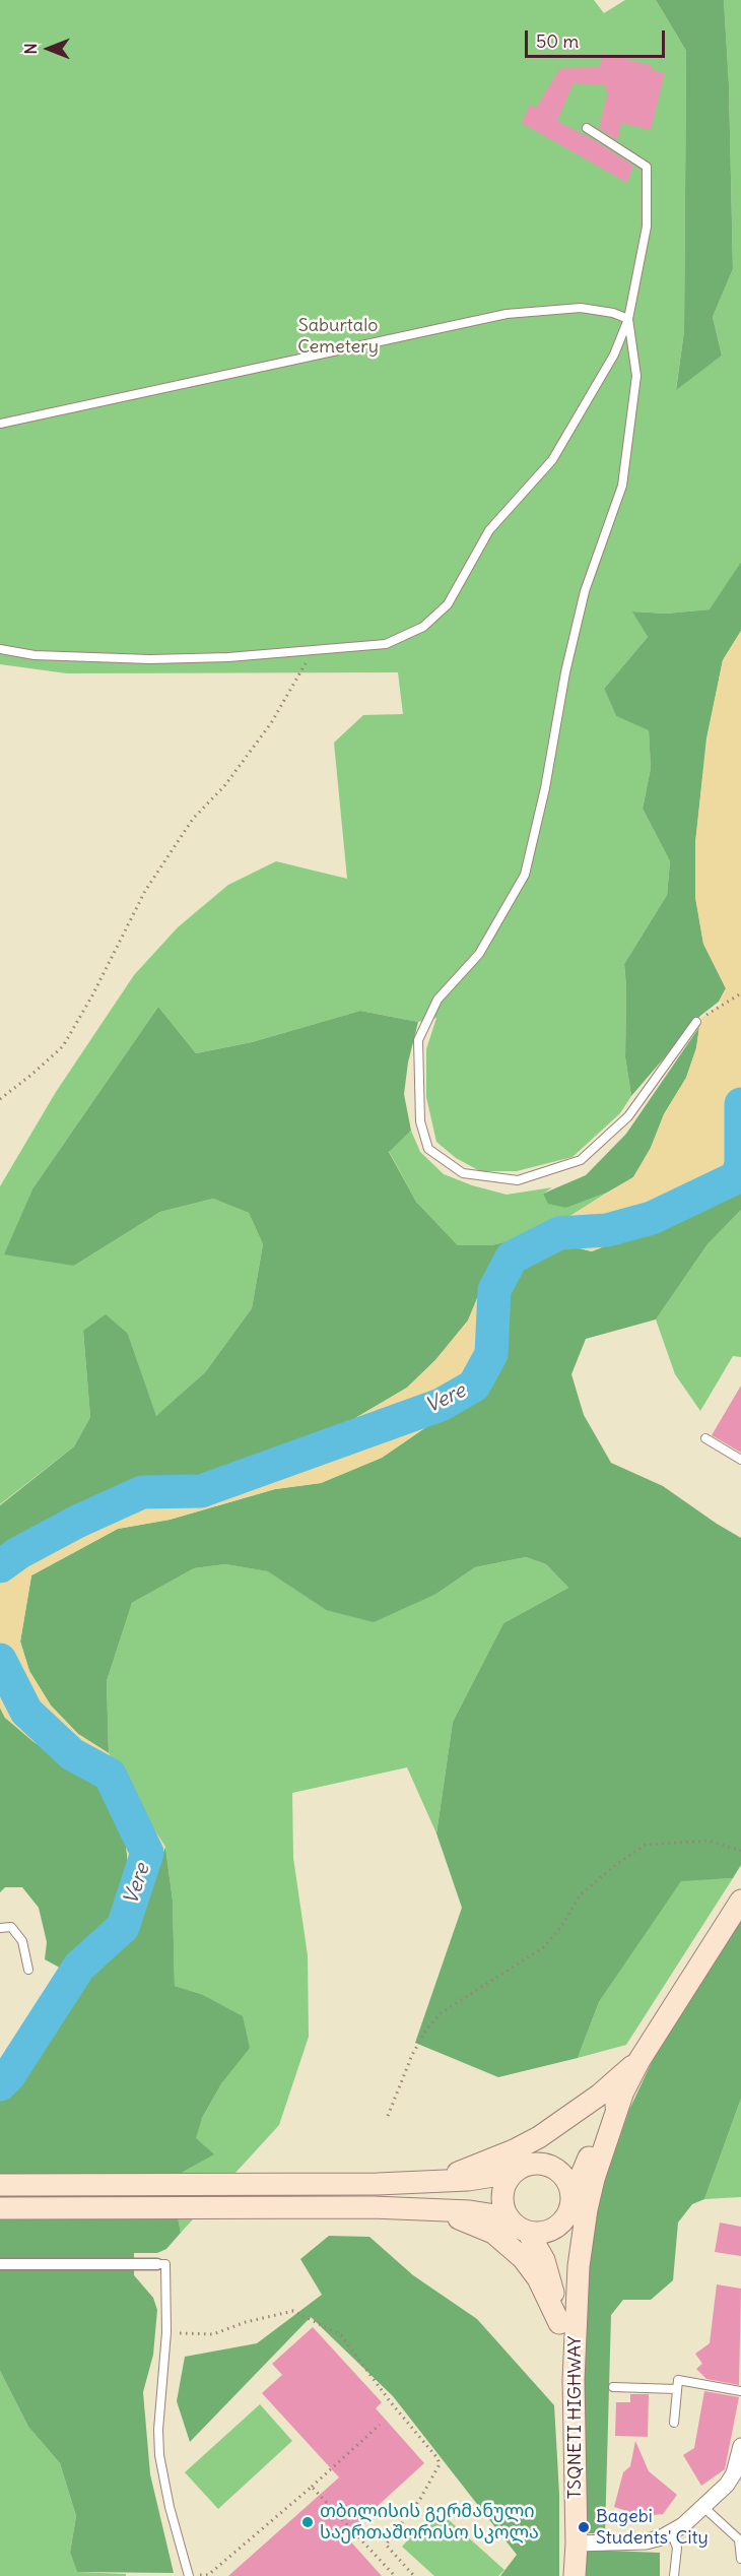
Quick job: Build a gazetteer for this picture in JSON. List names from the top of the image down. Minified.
{"streets":{"main road":["TSQNETI HIGHWAY"]},"water":["Vere"],"parks":["Saburtalo Cemetery"],"places":["თბილისის გერმანული საერთაშორისო სკოლა","Bagebi Students' City"],"scale_bar":"50 m","north":"left"}
